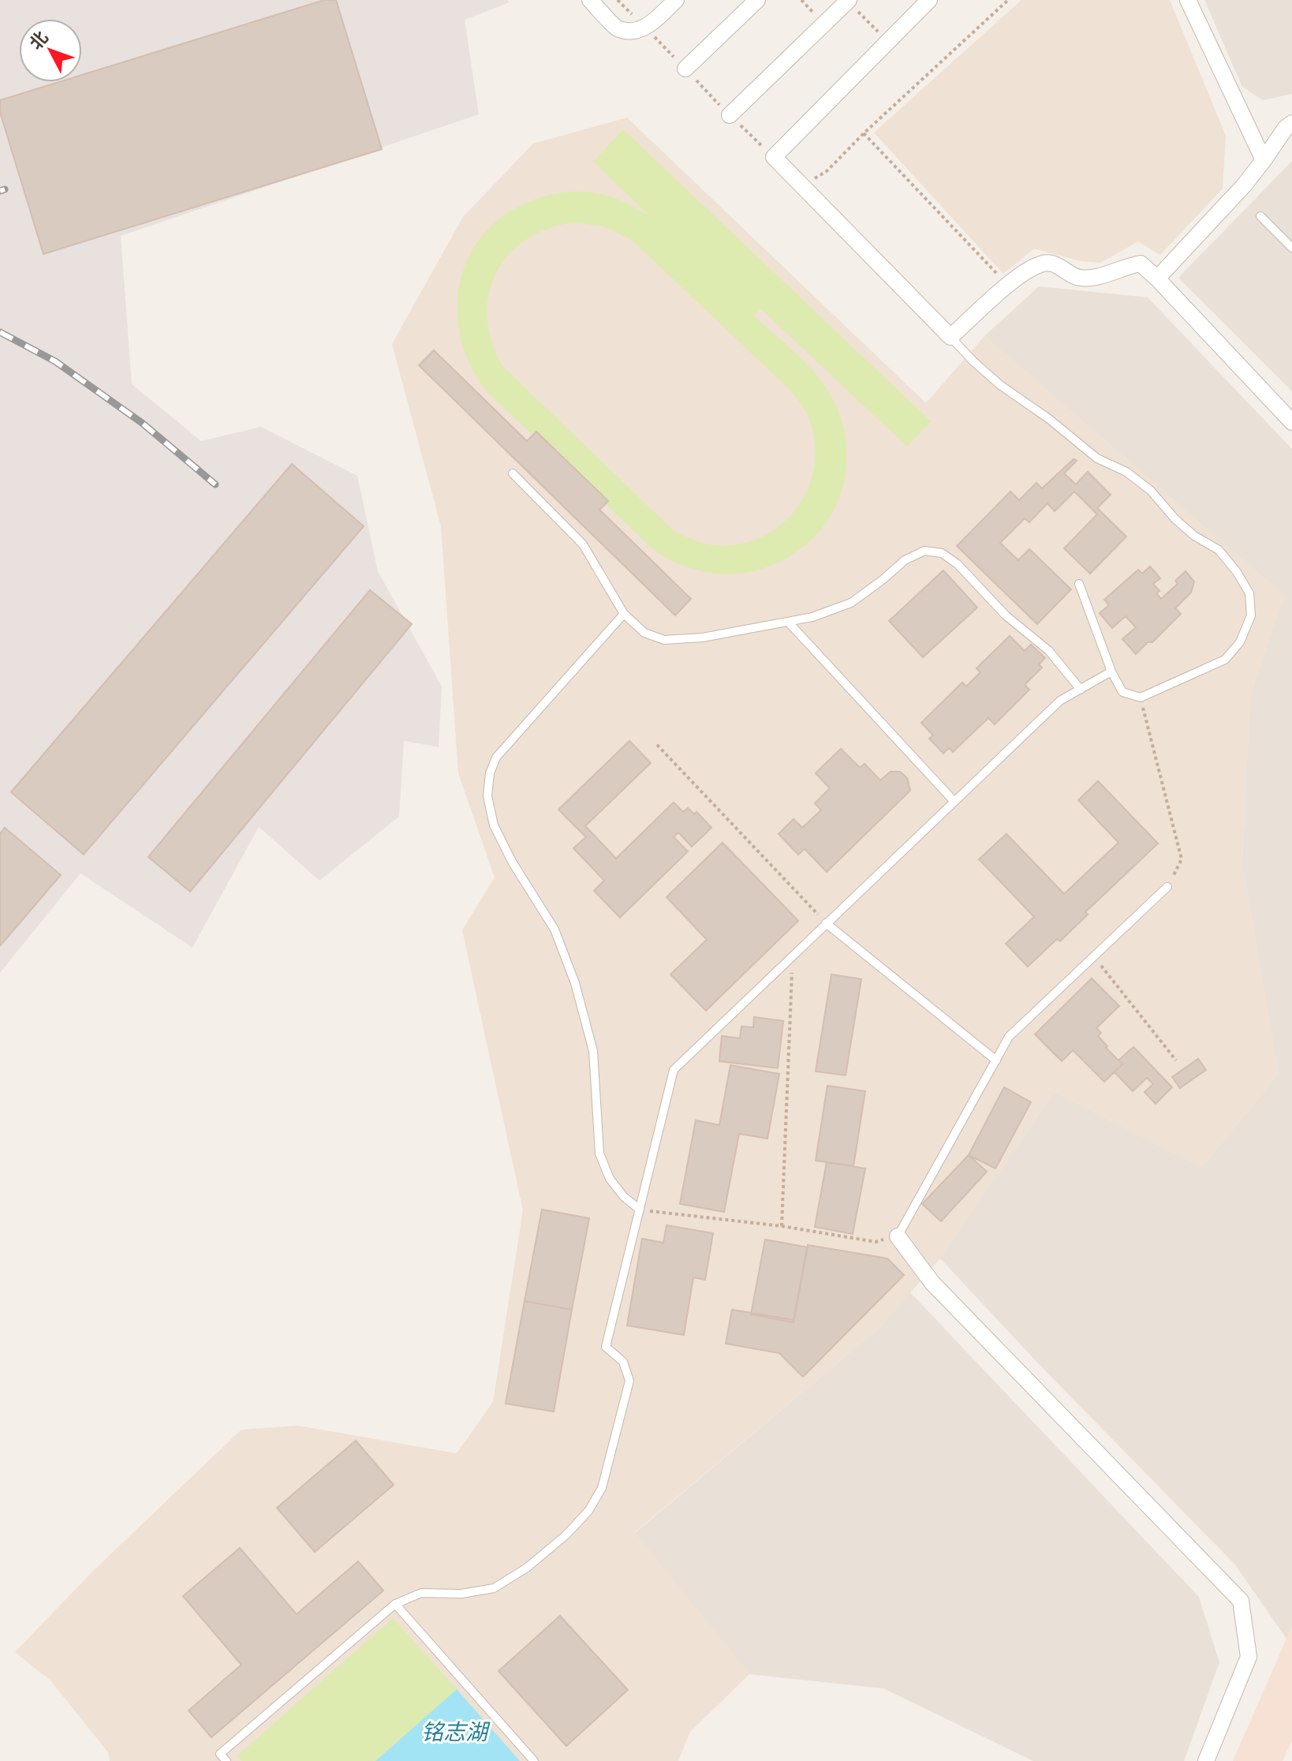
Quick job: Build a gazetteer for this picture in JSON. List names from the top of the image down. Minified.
{"water":["铭志湖"],"north":"top left"}
